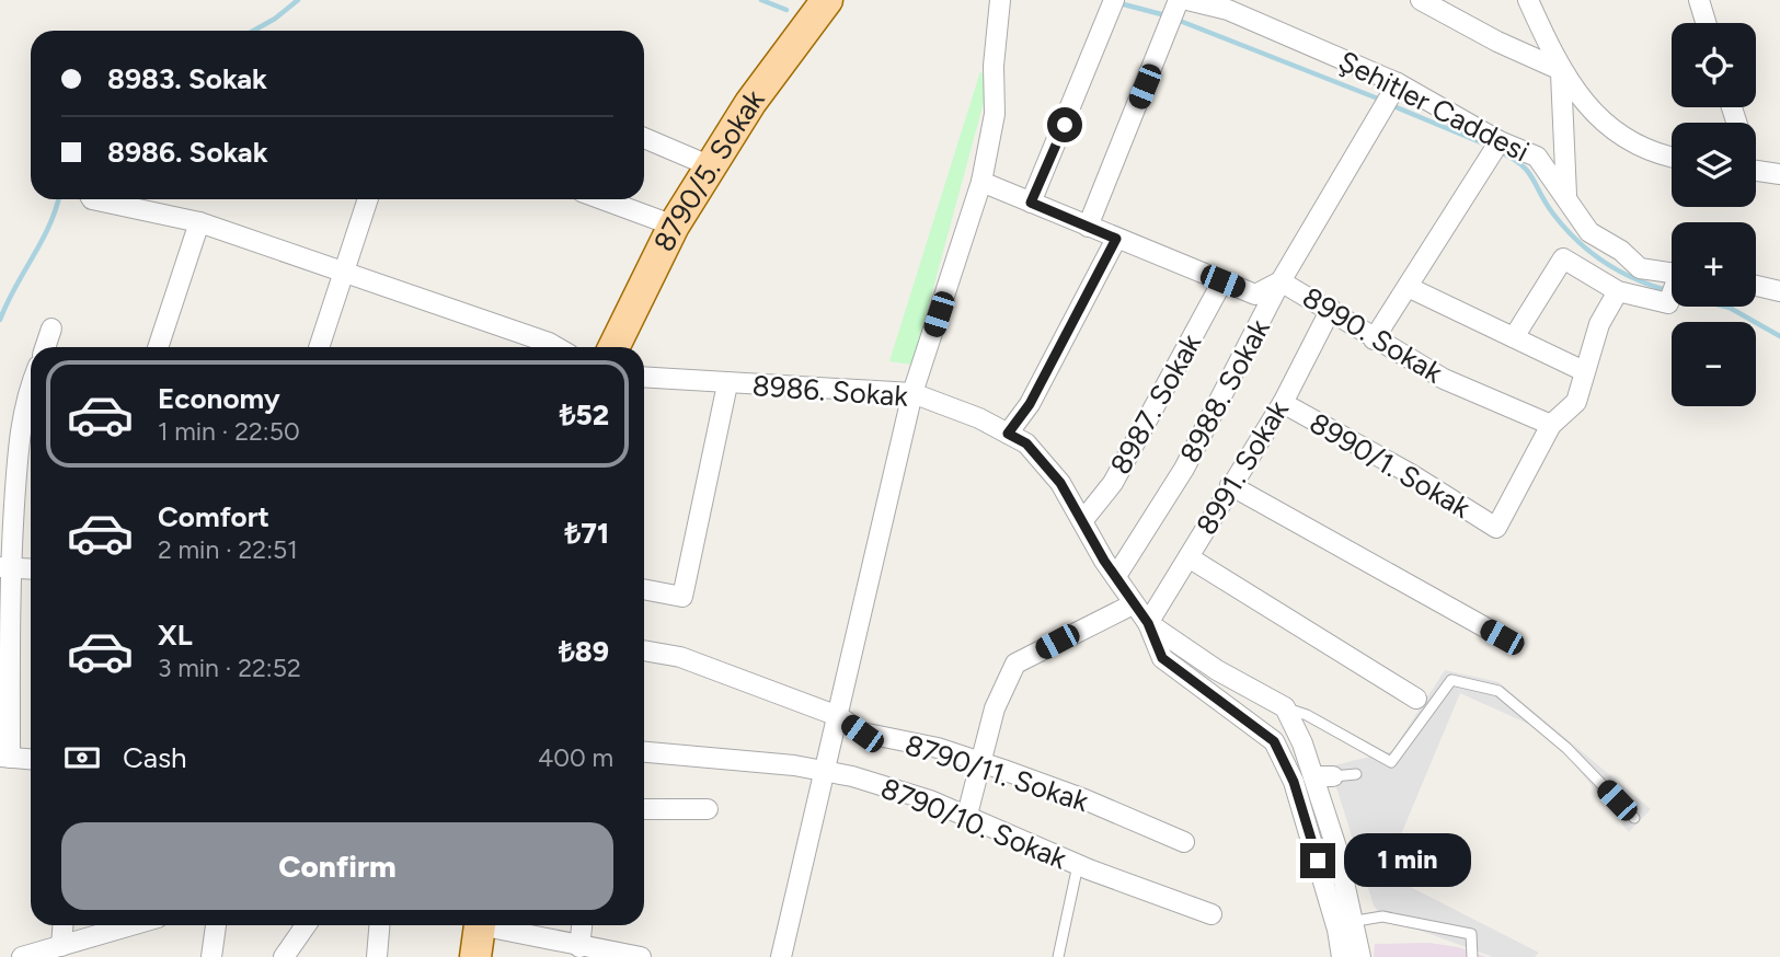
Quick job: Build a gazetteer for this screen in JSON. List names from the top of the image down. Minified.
{"streets":{"main road":["8790/5. Sokak"],"street":["Şehitler Caddesi","8990. Sokak","8986. Sokak","8988. Sokak","8987. Sokak","8990/1. Sokak","8991. Sokak","8790/11. Sokak","8790/10. Sokak"]},"crossings":[["Şehitler Caddesi","8988. Sokak"],["8990. Sokak","8988. Sokak"],["8990. Sokak","8987. Sokak"],["8990. Sokak","8990/1. Sokak"],["8990. Sokak","8991. Sokak"],["8986. Sokak","8988. Sokak"],["8986. Sokak","8987. Sokak"],["8986. Sokak","8991. Sokak"],["8990/1. Sokak","8991. Sokak"]],"page":{"map_buttons":["+","−"],"banner":["8983. Sokak","8986. Sokak"],"list":[{"name":"Economy","note":"1 min · 22:50","value":"₺52"},{"name":"Comfort","note":"2 min · 22:51","value":"₺71"},{"name":"XL","note":"3 min · 22:52","value":"₺89"}],"pay":["Cash","400 m"],"buttons":"Confirm","bubble":"1 min"}}
